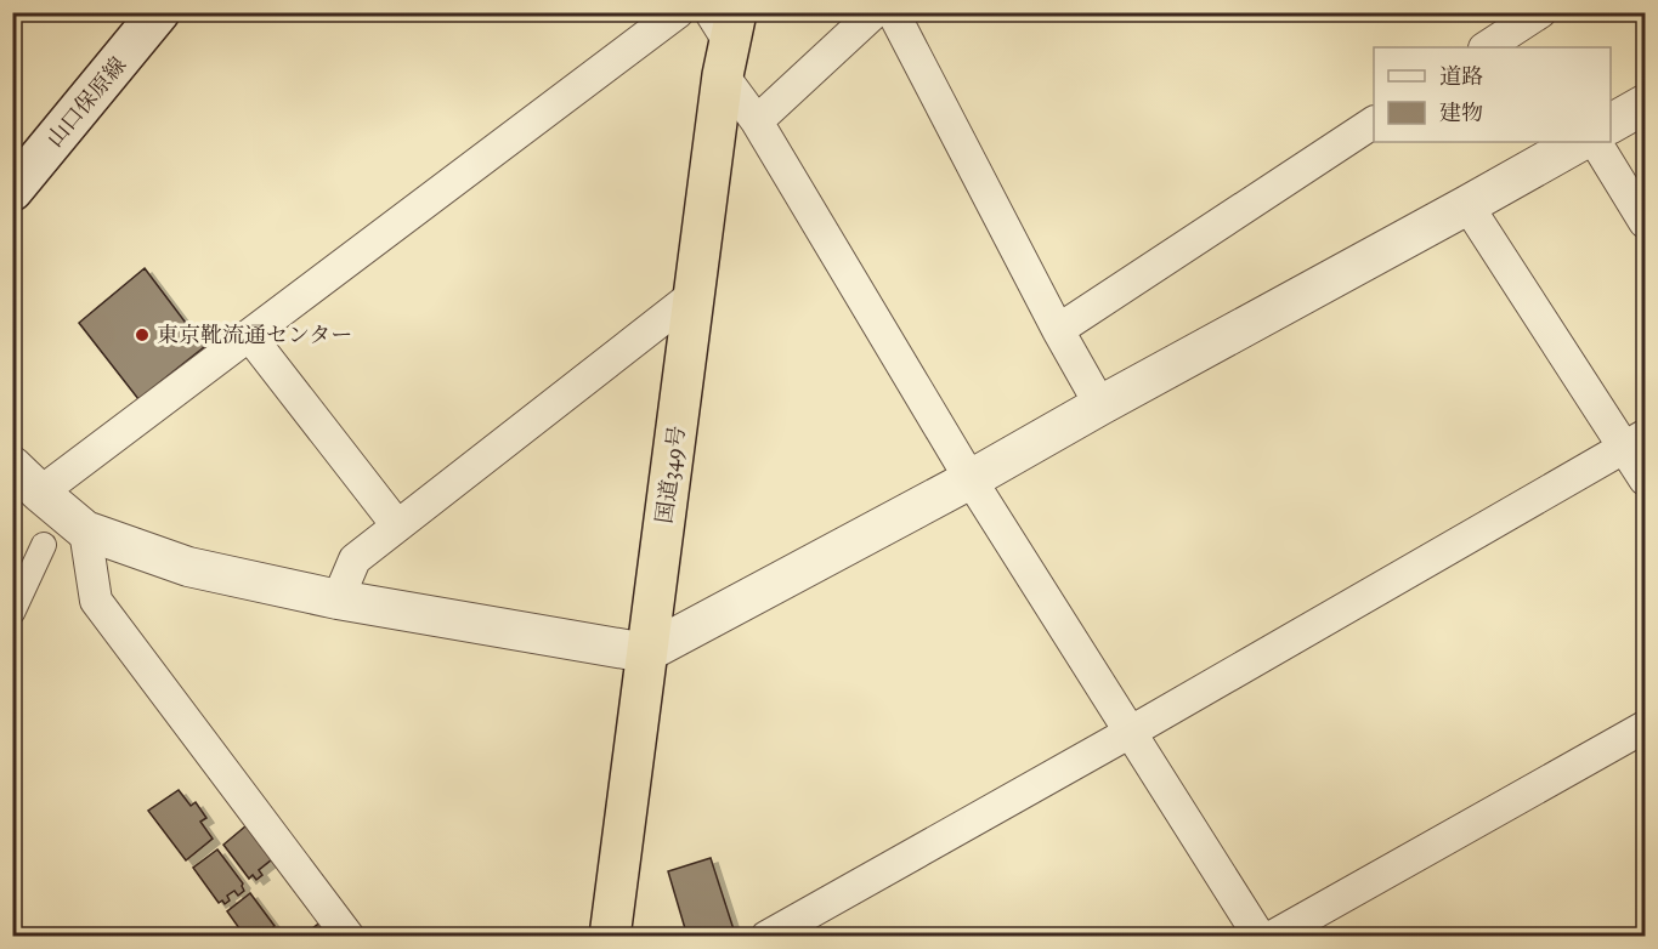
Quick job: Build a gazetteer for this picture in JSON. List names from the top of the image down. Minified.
{"streets":{"highway":["国道349号"],"main road":["山口保原線"]},"places":["東京靴流通センター"],"legend":["道路","建物"]}
